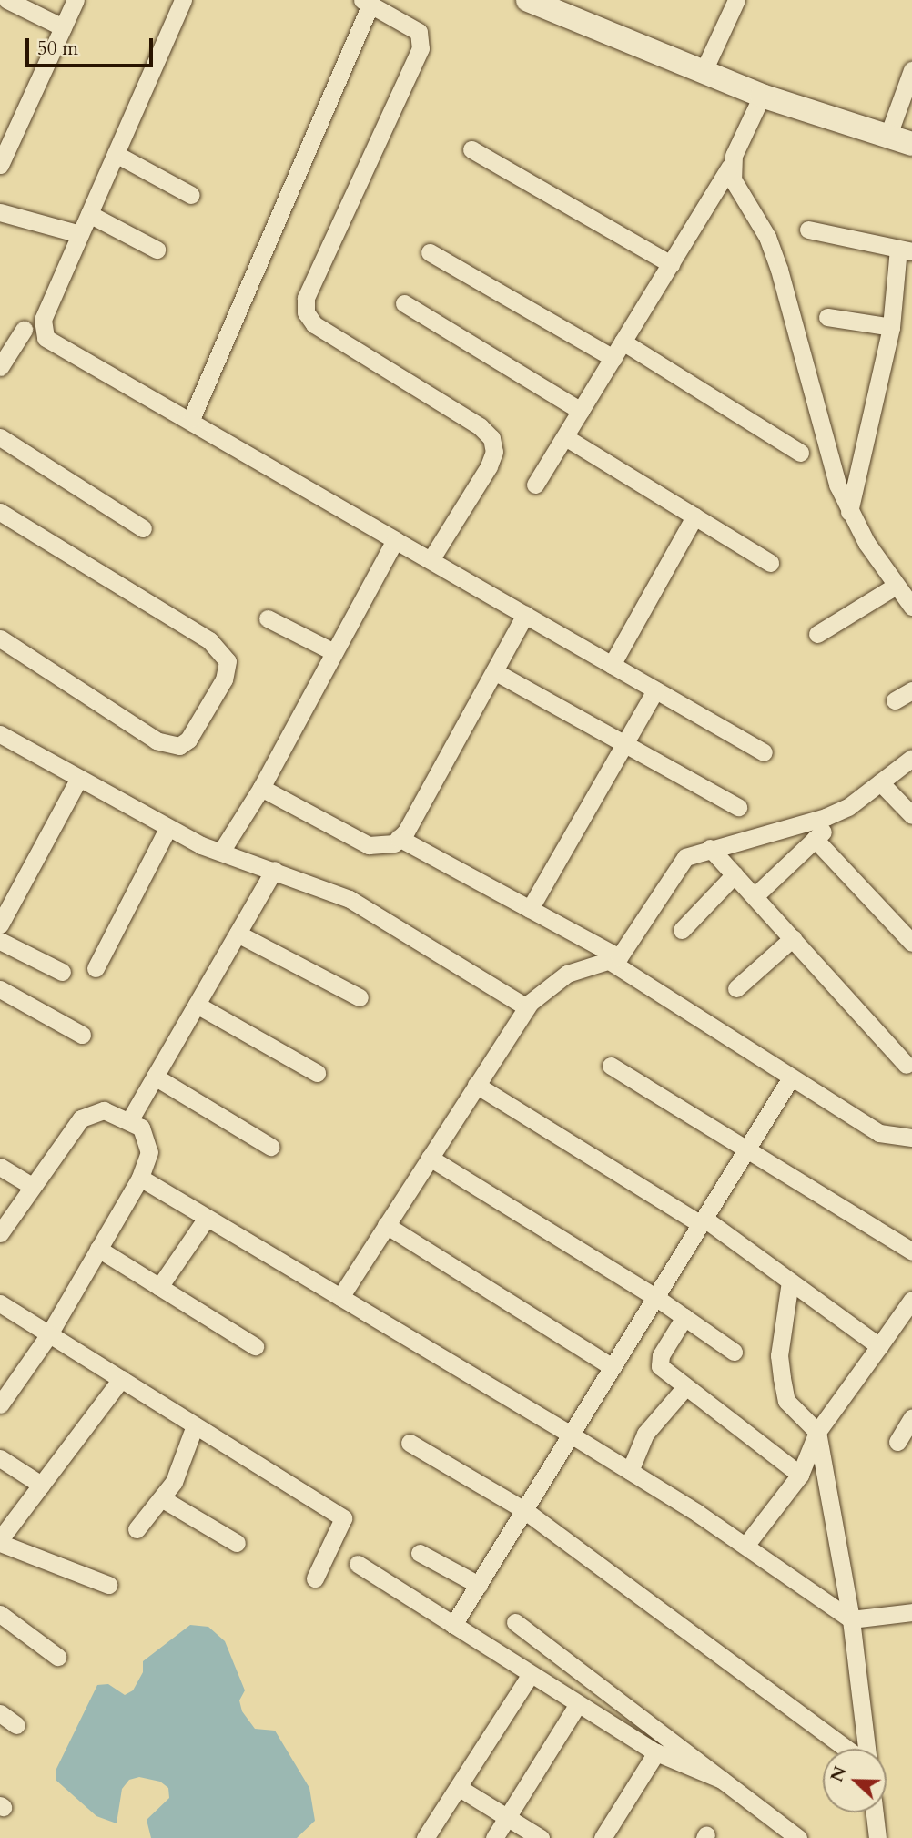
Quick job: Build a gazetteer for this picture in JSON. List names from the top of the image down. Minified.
{"scale_bar":"50 m","north":"left"}
